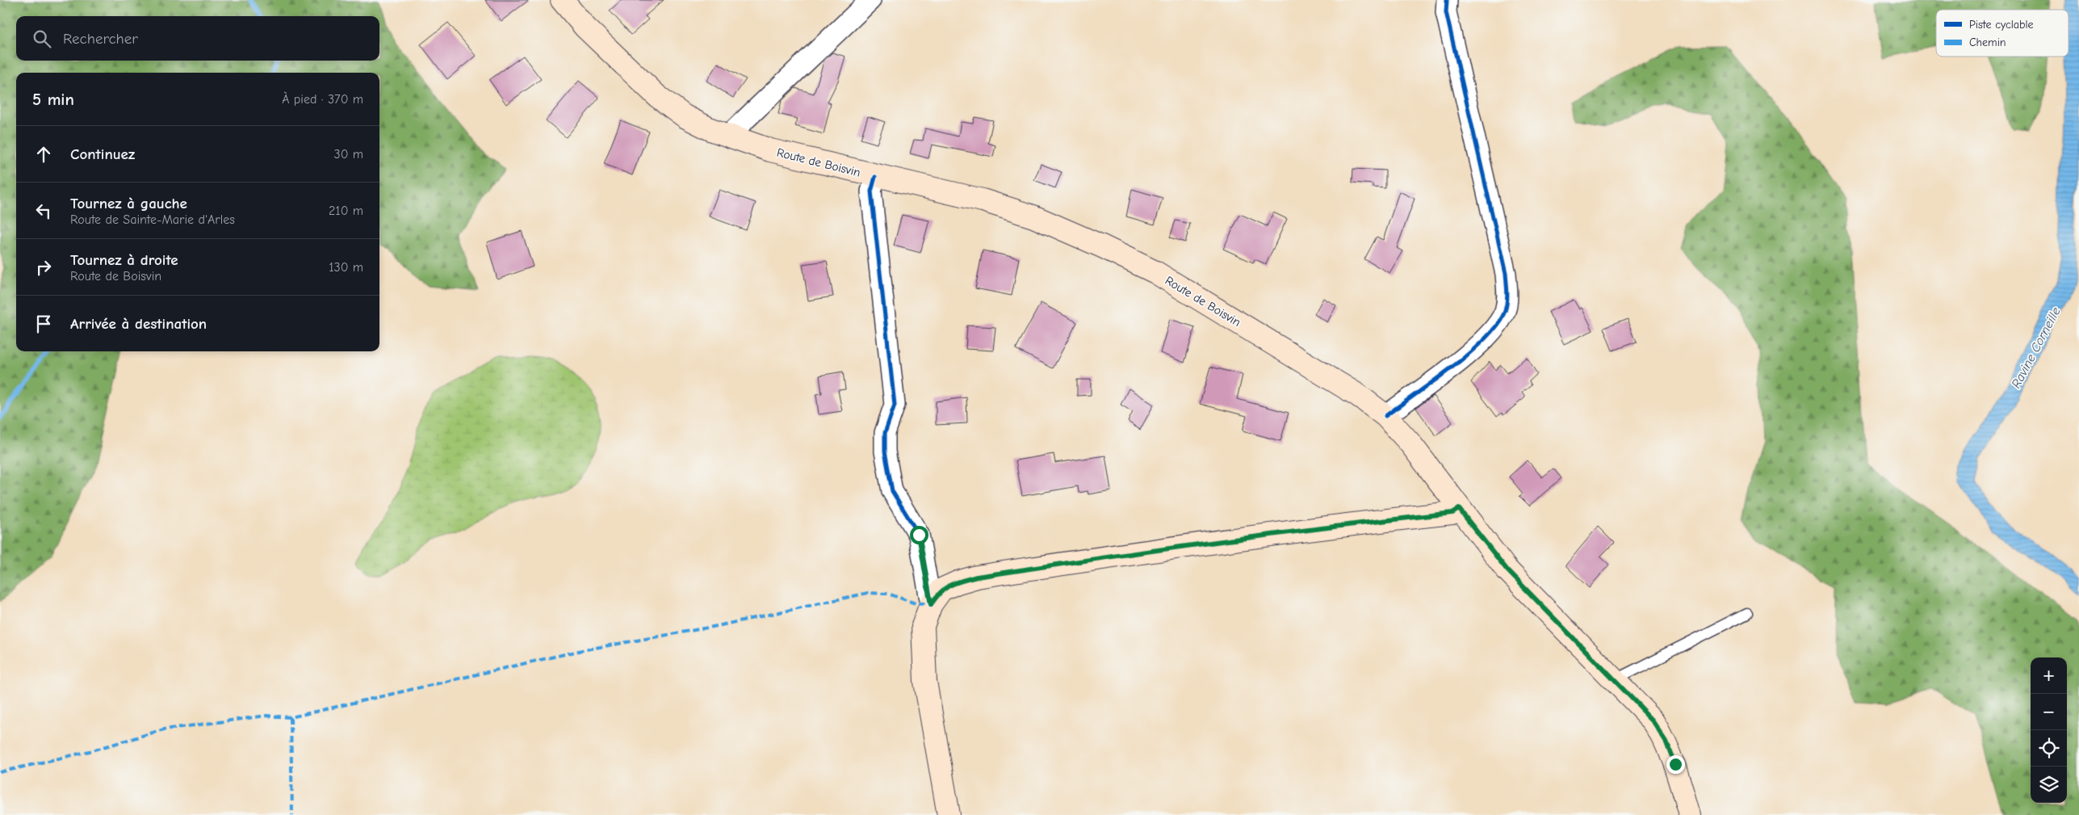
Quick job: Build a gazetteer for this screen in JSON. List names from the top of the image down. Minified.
{"streets":{"main road":["Route de Boisvin"]},"water":["Ravine Corneille"],"legend":["Piste cyclable","Chemin"],"page":{"search":"Rechercher","heading":["5 min","À pied · 370 m"],"list":[["Continuez","30 m"],["Tournez à gauche","Route de Sainte-Marie d'Arles","210 m"],["Tournez à droite","Route de Boisvin","130 m"],"Arrivée à destination"],"map_buttons":["+","−"]}}
